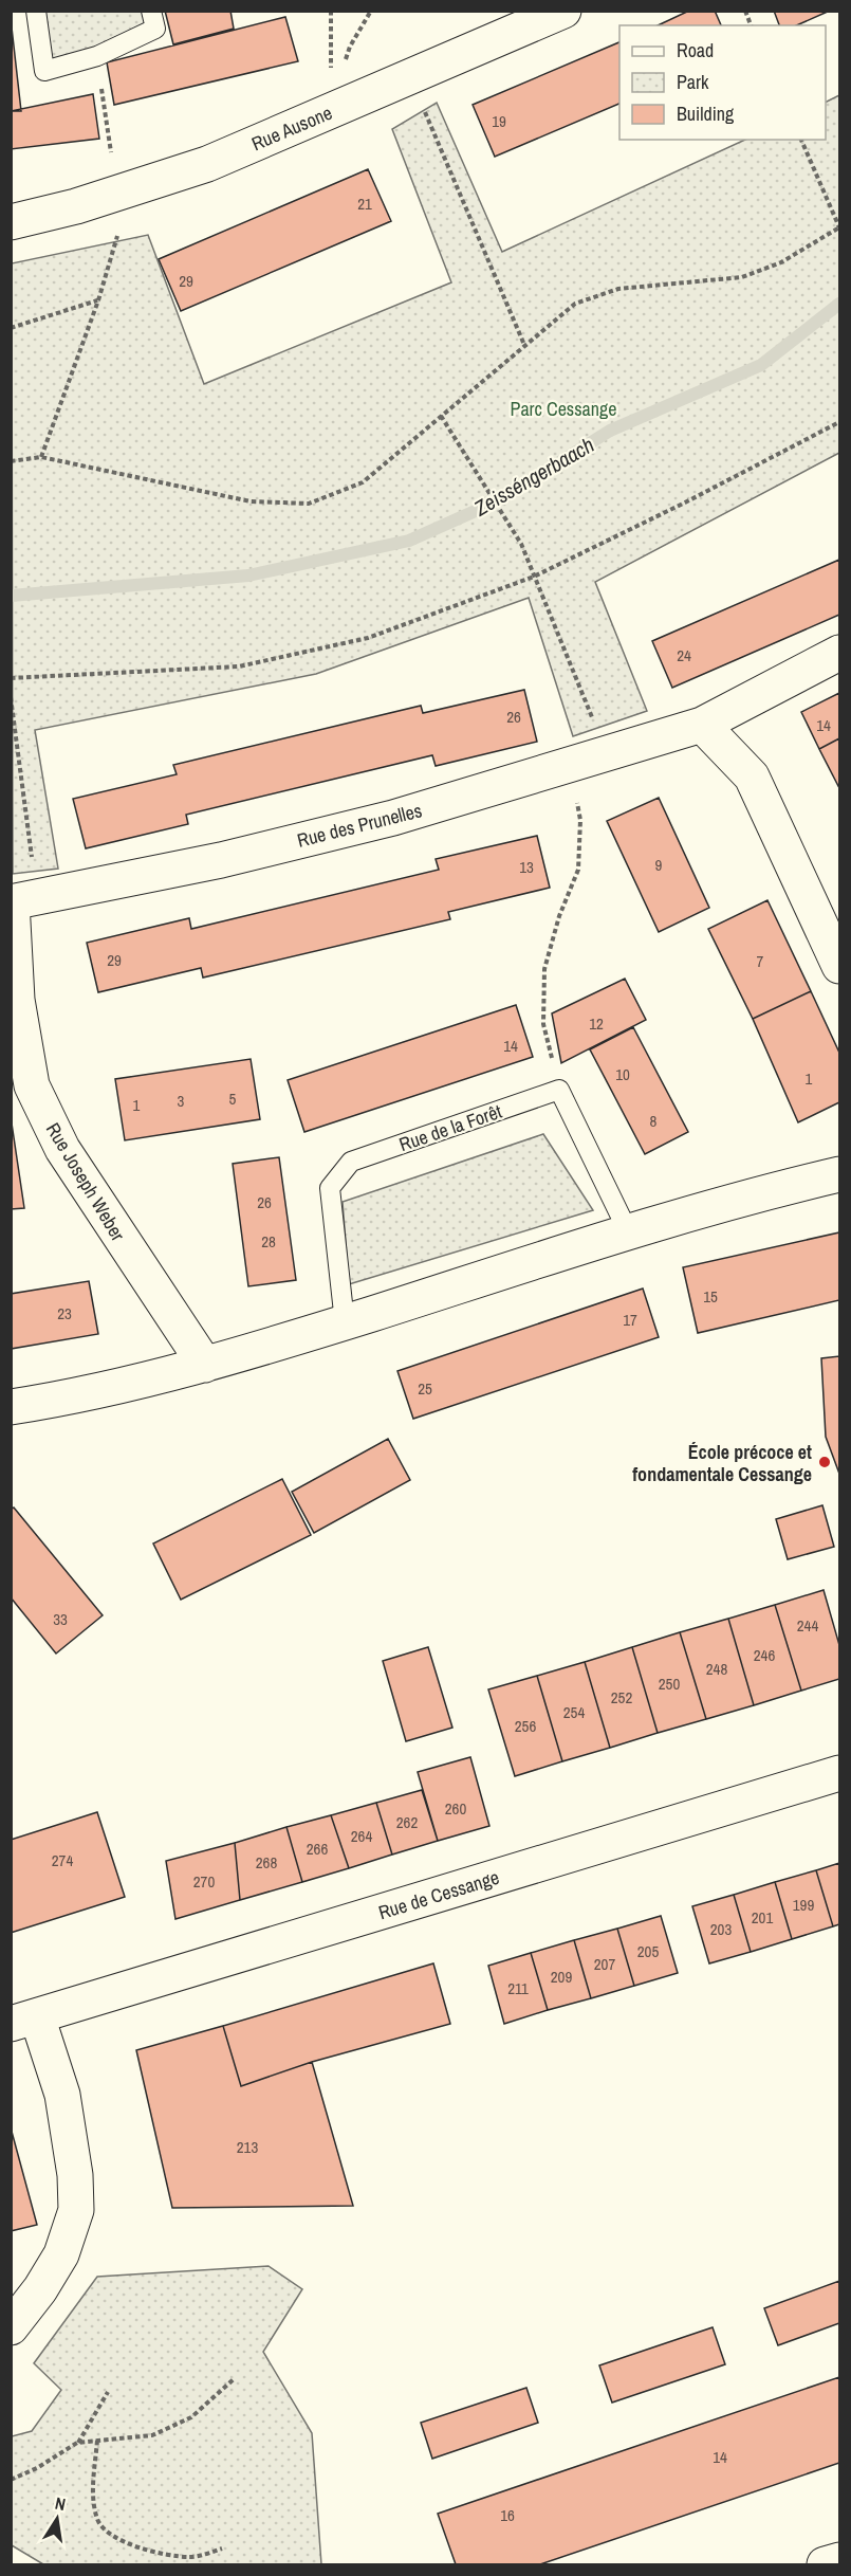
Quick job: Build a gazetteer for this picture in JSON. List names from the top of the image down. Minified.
{"streets":{"street":["Rue Ausone","Rue des Prunelles","Rue Joseph Weber","Rue de Cessange"],"lane":["Rue de la Forêt"]},"crossings":[["Rue des Prunelles","Rue Joseph Weber"]],"water":["Zeisséngerbaach"],"parks":["Parc Cessange"],"places":["École précoce et fondamentale Cessange"],"house_numbers":["19","21","29","24","26","14","9","13","29","7","12","14","10","1","5","3","1","8","26","28","15","23","17","25","33","244","246","248","250","252","254","256","260","262","264","266","274","268","270","199","201","203","205","207","209","211","213","14","16"],"legend":["Road","Park","Building"],"north":"top"}
